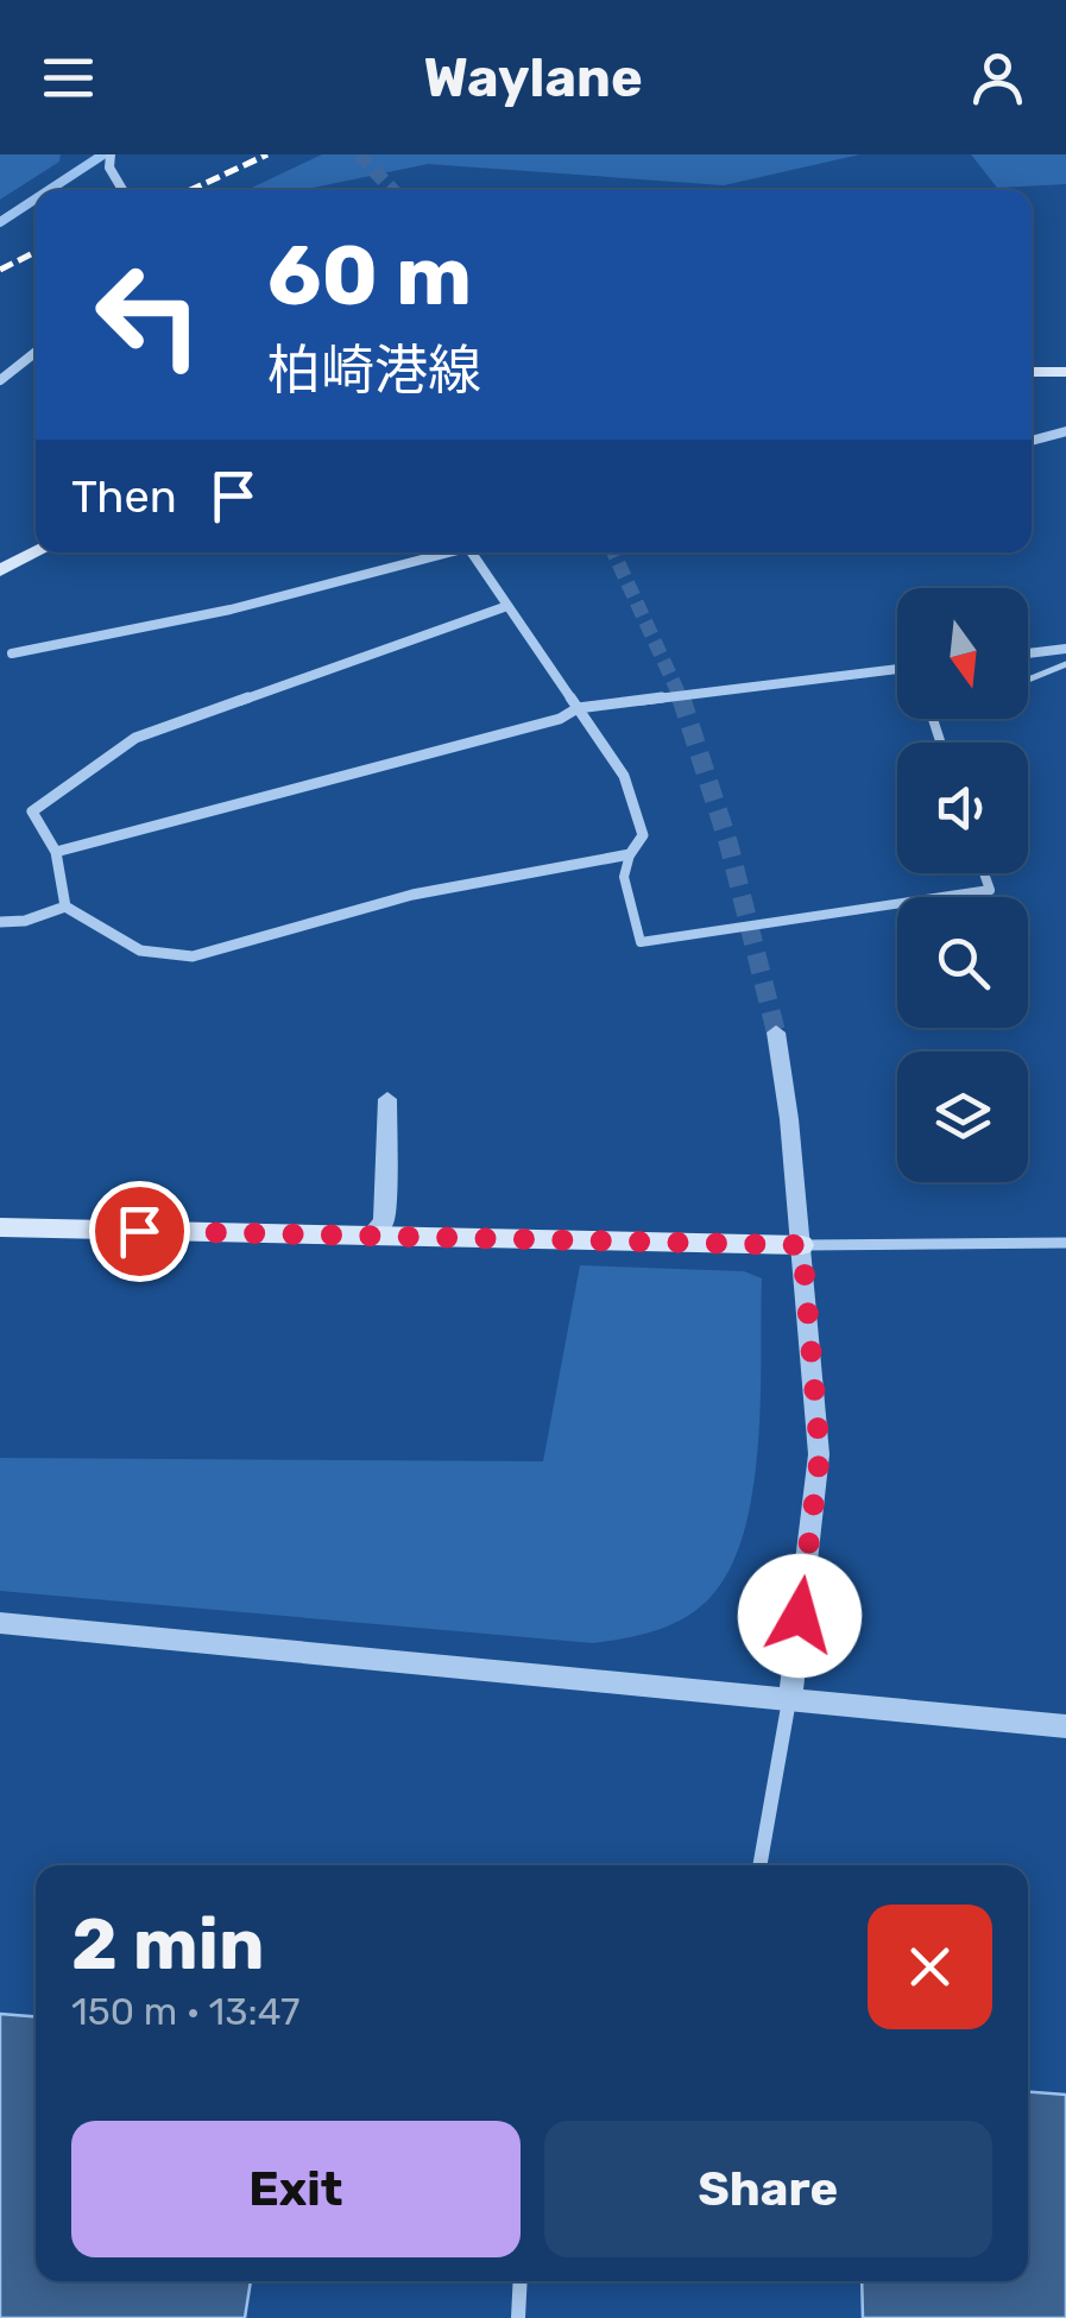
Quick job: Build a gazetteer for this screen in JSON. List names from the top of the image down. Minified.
{"north":"bottom","page":{"header":"Waylane","turn":["60 m","柏崎港線"],"then":"Then","heading":["2 min","150 m · 13:47"],"buttons":["Exit","Share"]}}
